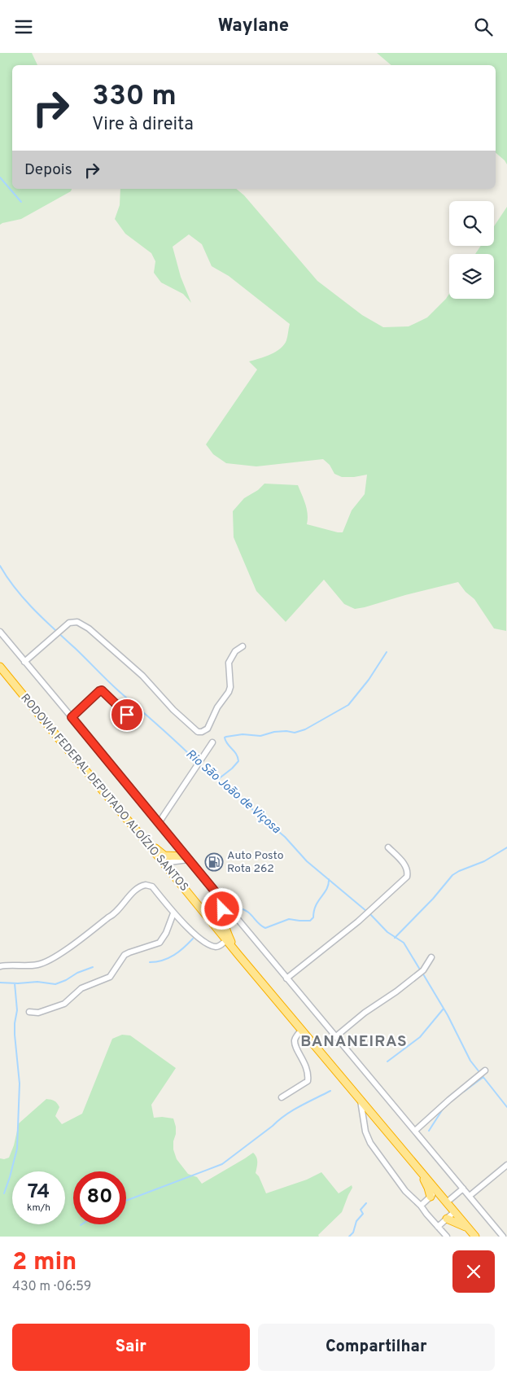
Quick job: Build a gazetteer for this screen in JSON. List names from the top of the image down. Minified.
{"streets":{"highway":["RODOVIA FEDERAL DEPUTADO ALOÍZIO SANTOS"]},"districts":["BANANEIRAS"],"water":["Rio São João de Viçosa"],"places":{"fuel station":["Auto Posto Rota 262"]},"page":{"header":"Waylane","turn":["330 m","Vire à direita"],"then":"Depois","speed":"74 km/h","limit":"80","heading":["2 min","430 m · 06:59"],"buttons":["Sair","Compartilhar"]}}
